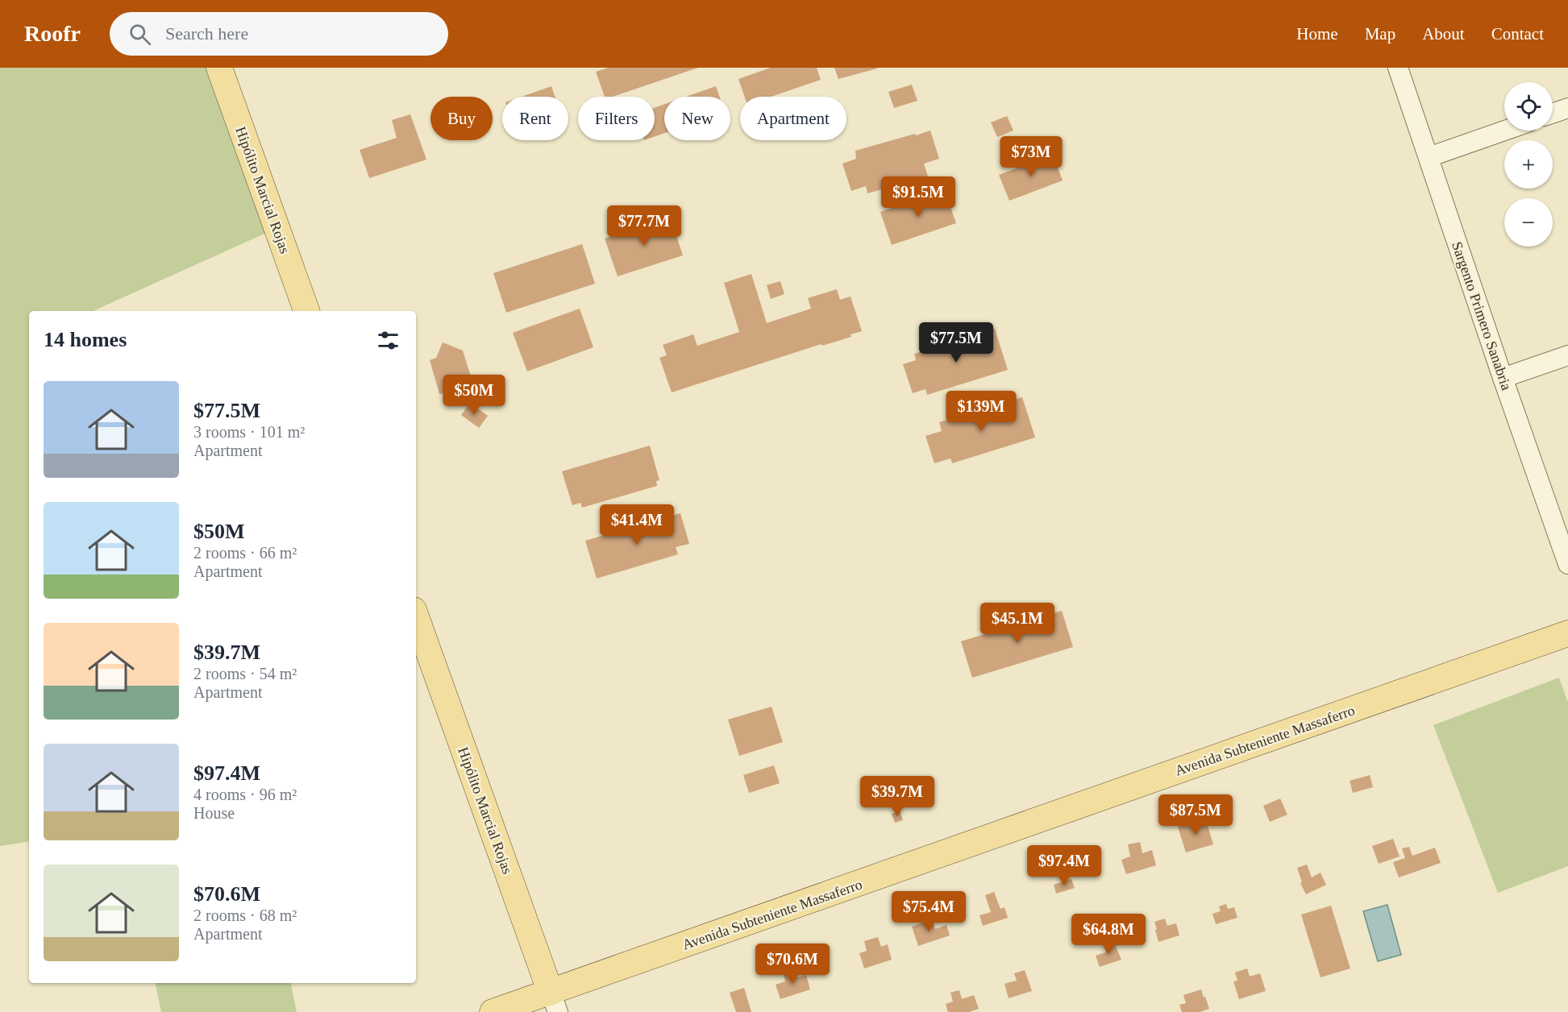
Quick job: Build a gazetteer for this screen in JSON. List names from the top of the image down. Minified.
{"streets":{"main road":["Hipólito Marcial Rojas","Avenida Subteniente Massaferro"],"street":["Sargento Primero Sanabria"]},"crossings":[["Hipólito Marcial Rojas","Avenida Subteniente Massaferro"]],"page":{"header":"Roofr","search":"Search here","nav":["Home","Map","About","Contact"],"map_buttons":["+","−"],"chip":["Buy","Rent","Filters","New","Apartment"],"price":["$73M","$91.5M","$77.7M","$77.5M","$50M","$139M","$41.4M","$45.1M","$39.7M","$87.5M","$97.4M","$75.4M","$64.8M","$70.6M"],"heading":"14 homes","list":[{"name":"$77.5M","note":"3 rooms · 101 m² · Apartment"},{"name":"$50M","note":"2 rooms · 66 m² · Apartment"},{"name":"$39.7M","note":"2 rooms · 54 m² · Apartment"},{"name":"$97.4M","note":"4 rooms · 96 m² · House"},{"name":"$70.6M","note":"2 rooms · 68 m² · Apartment"}]}}
